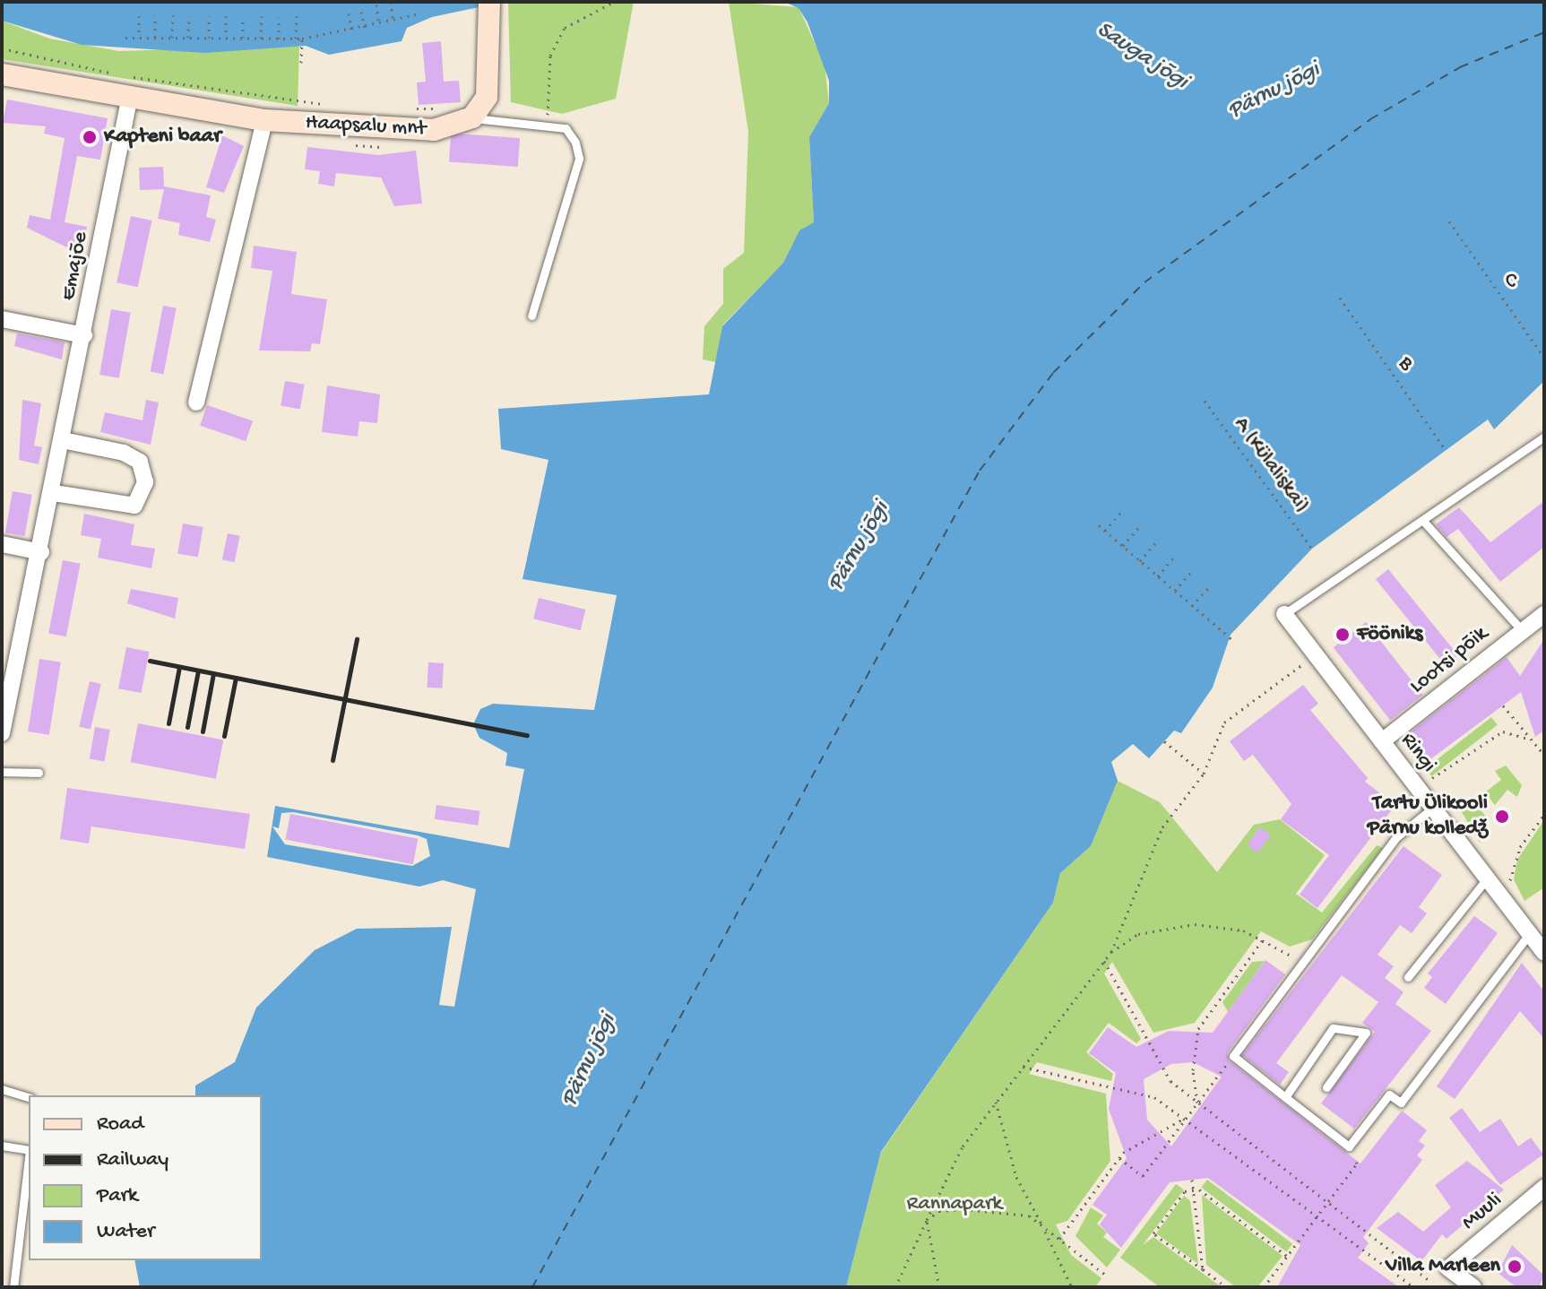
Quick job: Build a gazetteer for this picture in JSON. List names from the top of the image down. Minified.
{"streets":{"main road":["Haapsalu mnt"],"street":["Emajõe","Lootsi põik","Ringi","Muuli"],"path":["C","B","A (Külaliskai)"]},"crossings":[["Haapsalu mnt","Emajõe"],["Lootsi põik","Ringi"]],"water":["Sauga jõgi","Pärnu jõgi"],"parks":["Rannapark"],"places":["Kapteni baar","Fööniks","Tartu Ülikooli Pärnu kolledž","Villa Marleen"],"legend":["Road","Railway","Park","Water"]}
